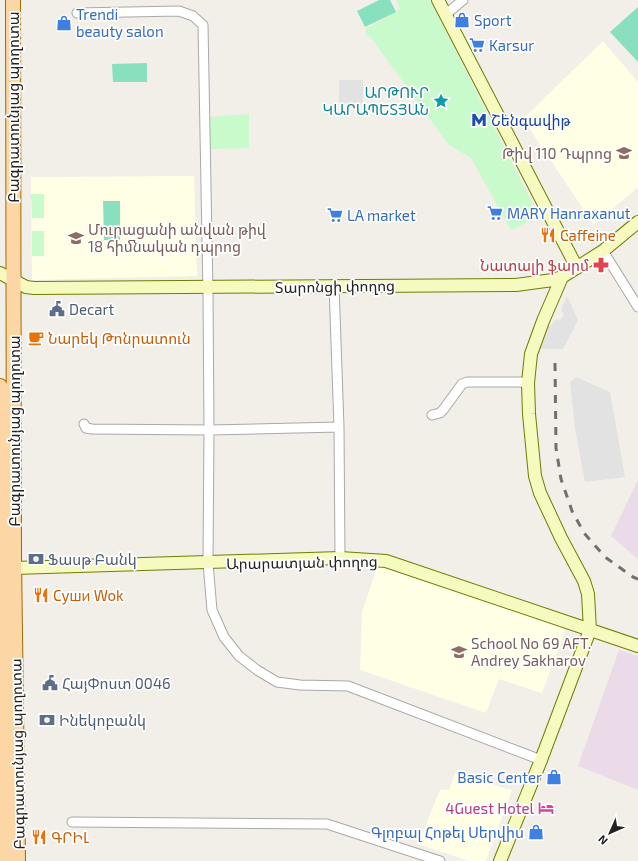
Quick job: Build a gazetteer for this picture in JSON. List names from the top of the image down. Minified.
{"streets":{"main road":["Բագրատունյաց պողոտա"],"street":["Տարոնցի փողոց","Արարատյան փողոց"]},"crossings":[["Բագրատունյաց պողոտա","Տարոնցի փողոց"],["Բագրատունյաց պողոտա","Արարատյան փողոց"]],"places":{"shop":["Sport","Trendi beauty salon","Basic Center","Գլոբալ Հոթել Սերվիս"],"supermarket":["Karsur","MARY Hanraxanut","LA market"],"place":["ԱՐԹՈՒՐ ԿԱՐԱՊԵՏՅԱՆ"],"metro station":["Շենգավիթ"],"school or university":["Թիվ 110 Դպրոց","Մուրացանի անվան թիվ 18 հիմնական դպրոց","School No 69 AFT. Andrey Sakharov"],"restaurant":["Caffeine","Суши Wok","ԳՐԻԼ"],"pharmacy":["Նատալի ֆարմ"],"public building":["Decart","ՀայՓոստ 0046"],"cafe":["Նարեկ Թոնրատուն"],"bank":["Ֆասթ Բանկ","Ինեկոբանկ"],"hotel":["4Guest Hotel"]},"north":"bottom left"}
